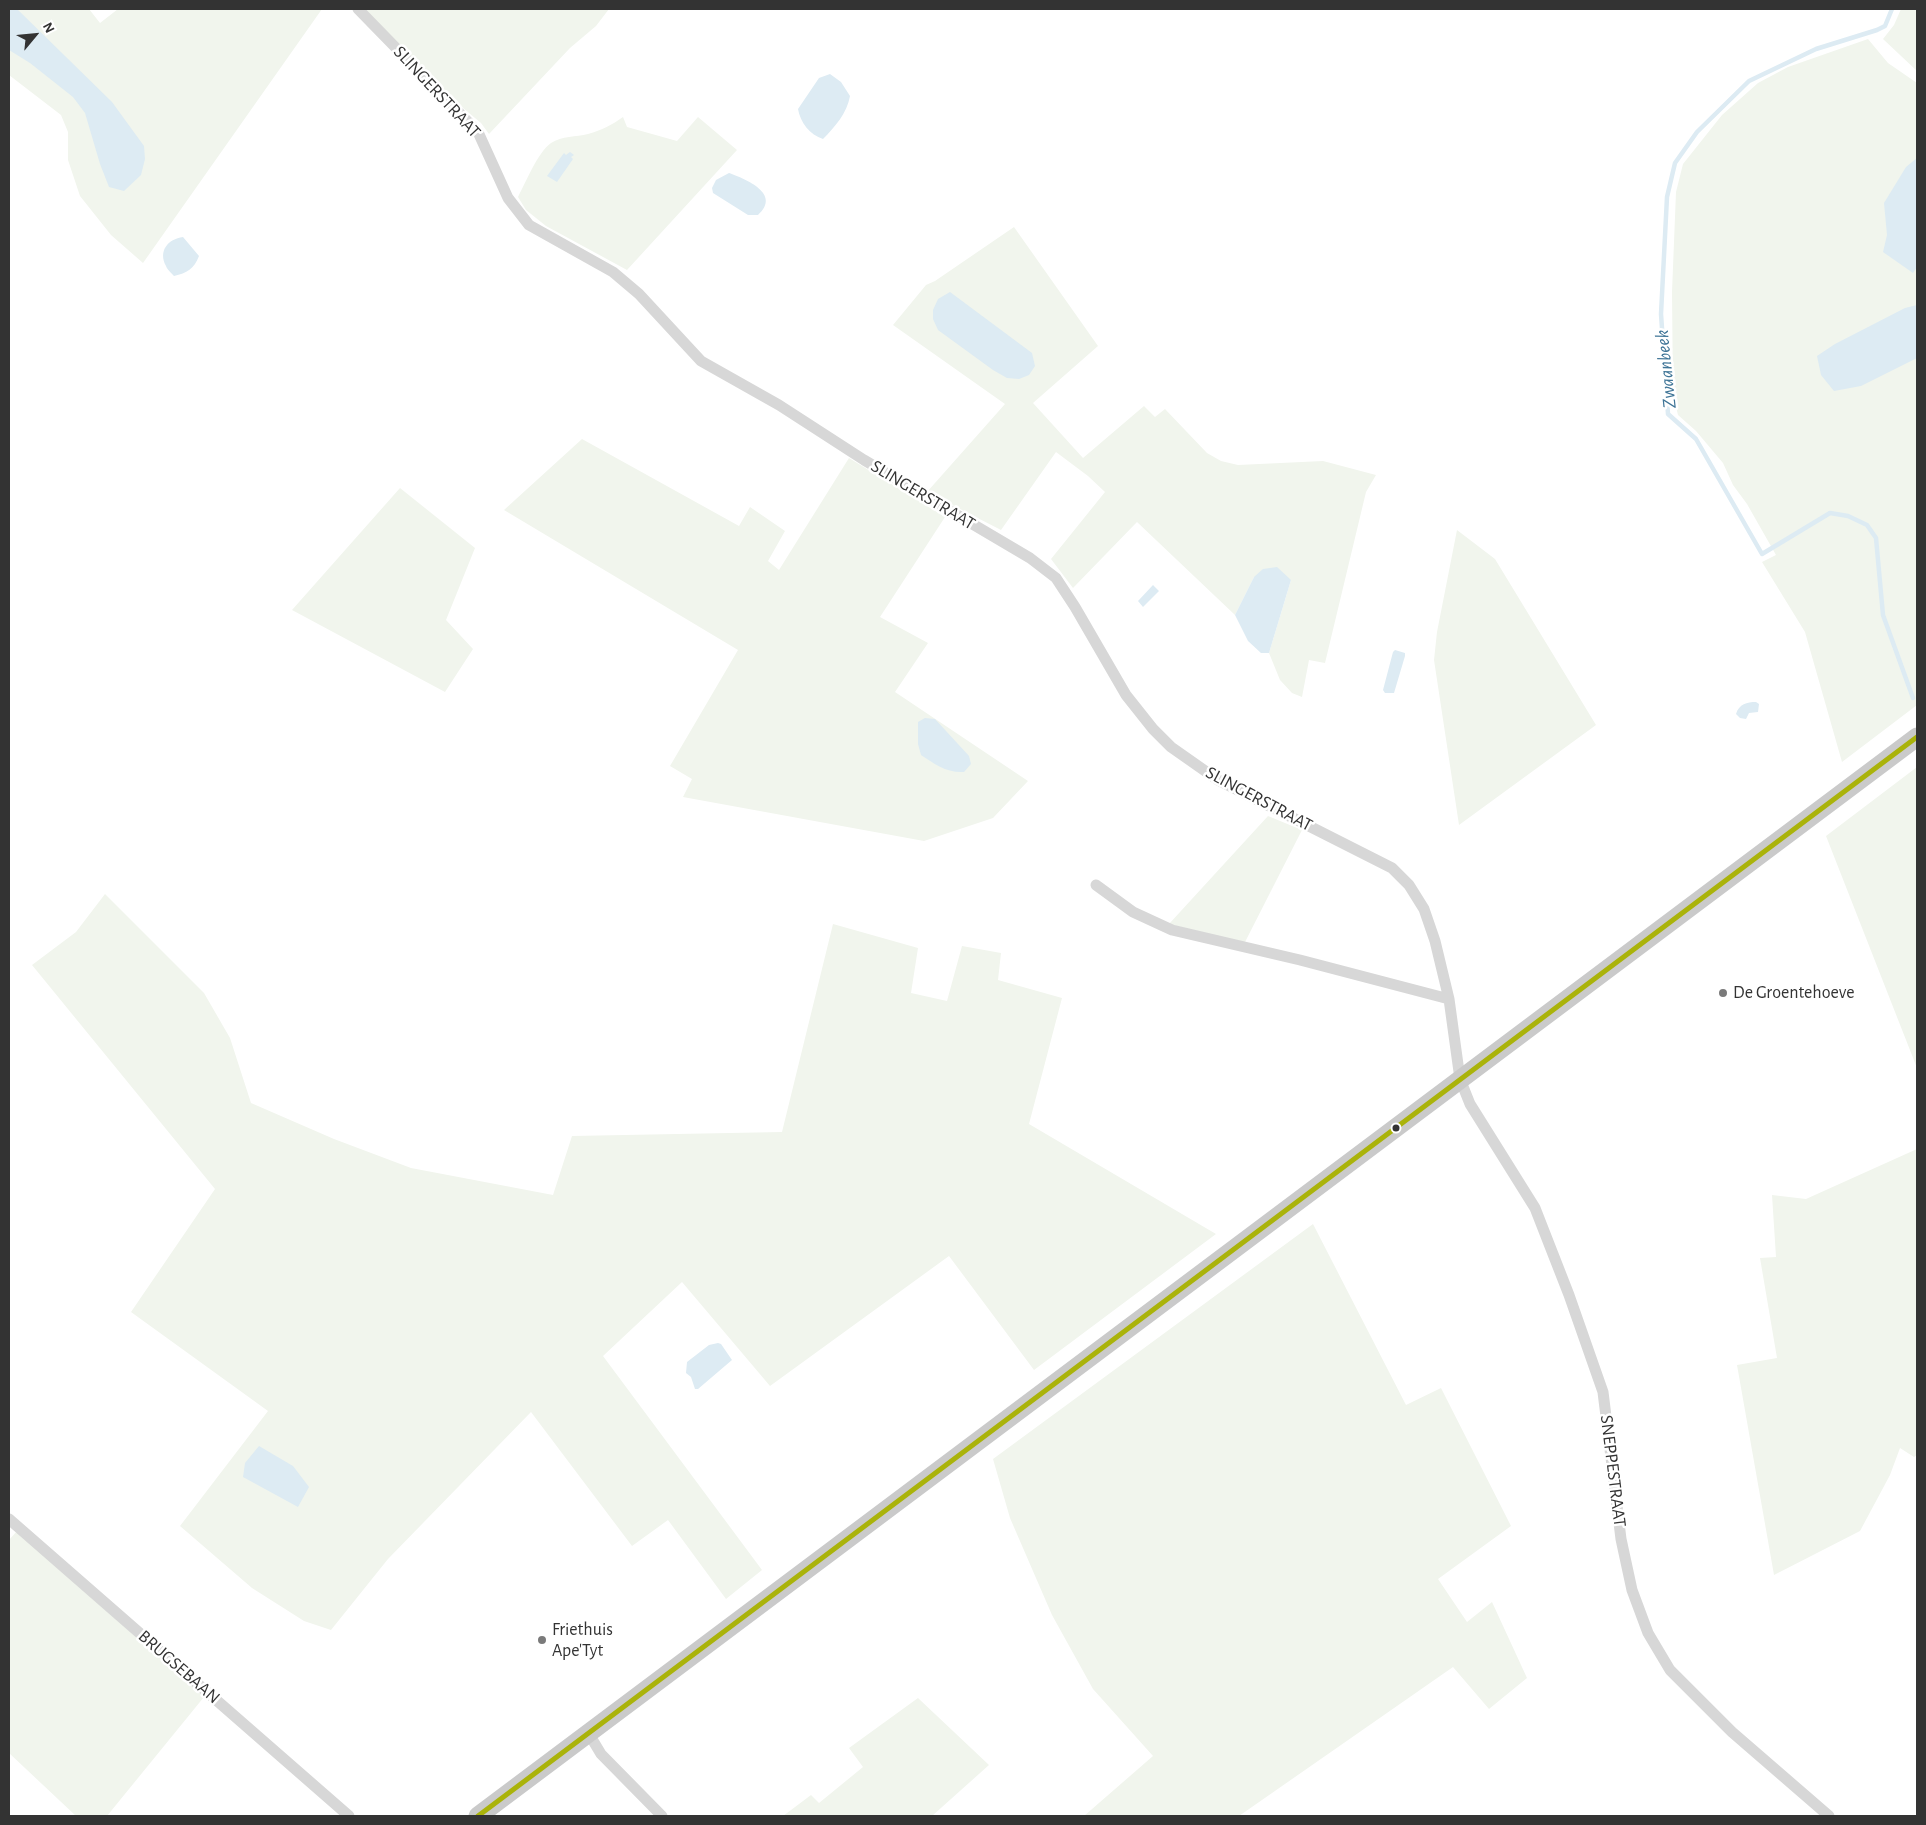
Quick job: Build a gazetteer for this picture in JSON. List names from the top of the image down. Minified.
{"streets":{"street":["SLINGERSTRAAT","SNEPPESTRAAT","BRUGSEBAAN"]},"crossings":[["SLINGERSTRAAT","SNEPPESTRAAT"]],"water":["Zwaanbeek"],"places":["De Groentehoeve","Friethuis Ape'Tyt"],"north":"top right"}
